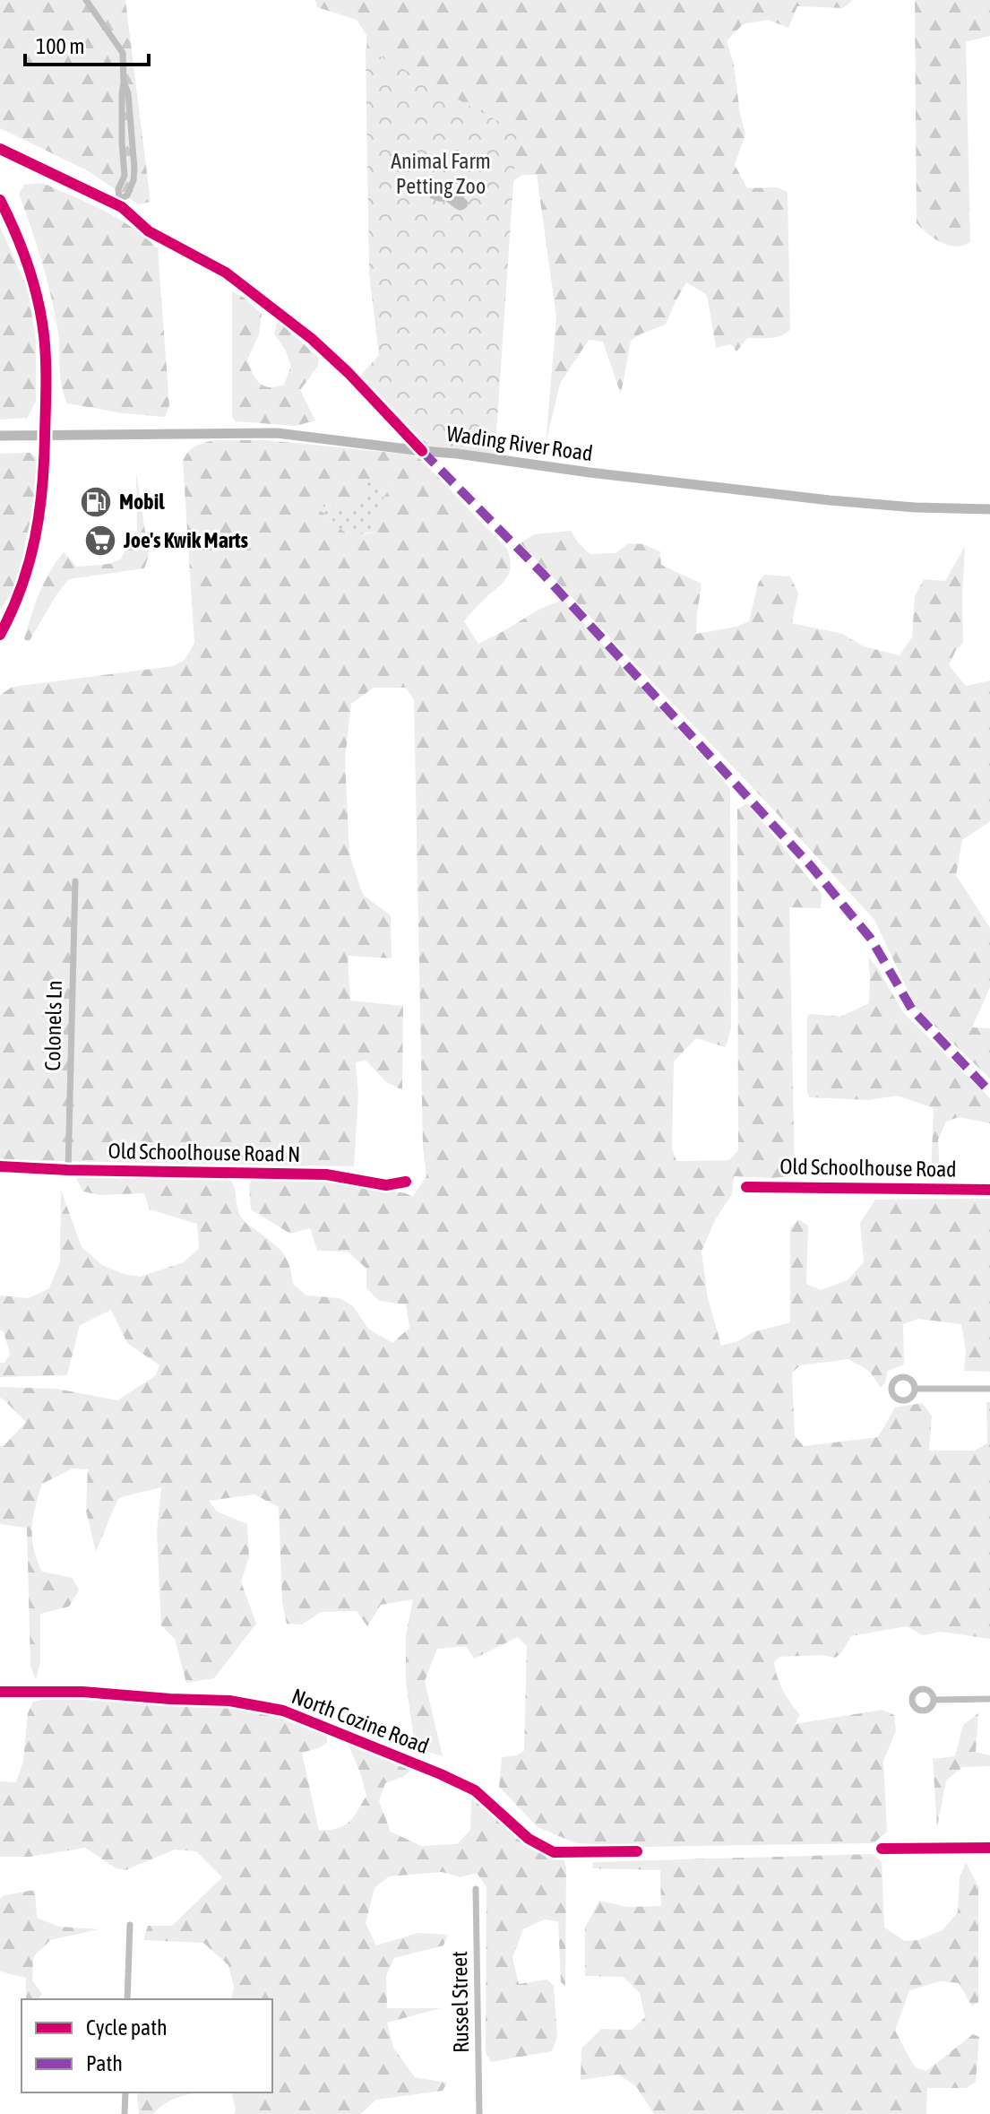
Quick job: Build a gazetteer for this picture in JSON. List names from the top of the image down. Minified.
{"streets":{"main road":["Wading River Road"],"street":["Colonels Ln","Old Schoolhouse Road N","Old Schoolhouse Road","North Cozine Road","Russel Street"]},"crossings":[["Colonels Ln","Old Schoolhouse Road N"]],"parks":["Animal Farm Petting Zoo"],"places":{"fuel station":["Mobil"],"supermarket":["Joe's Kwik Marts"]},"legend":["Cycle path","Path"],"scale_bar":"100 m"}
